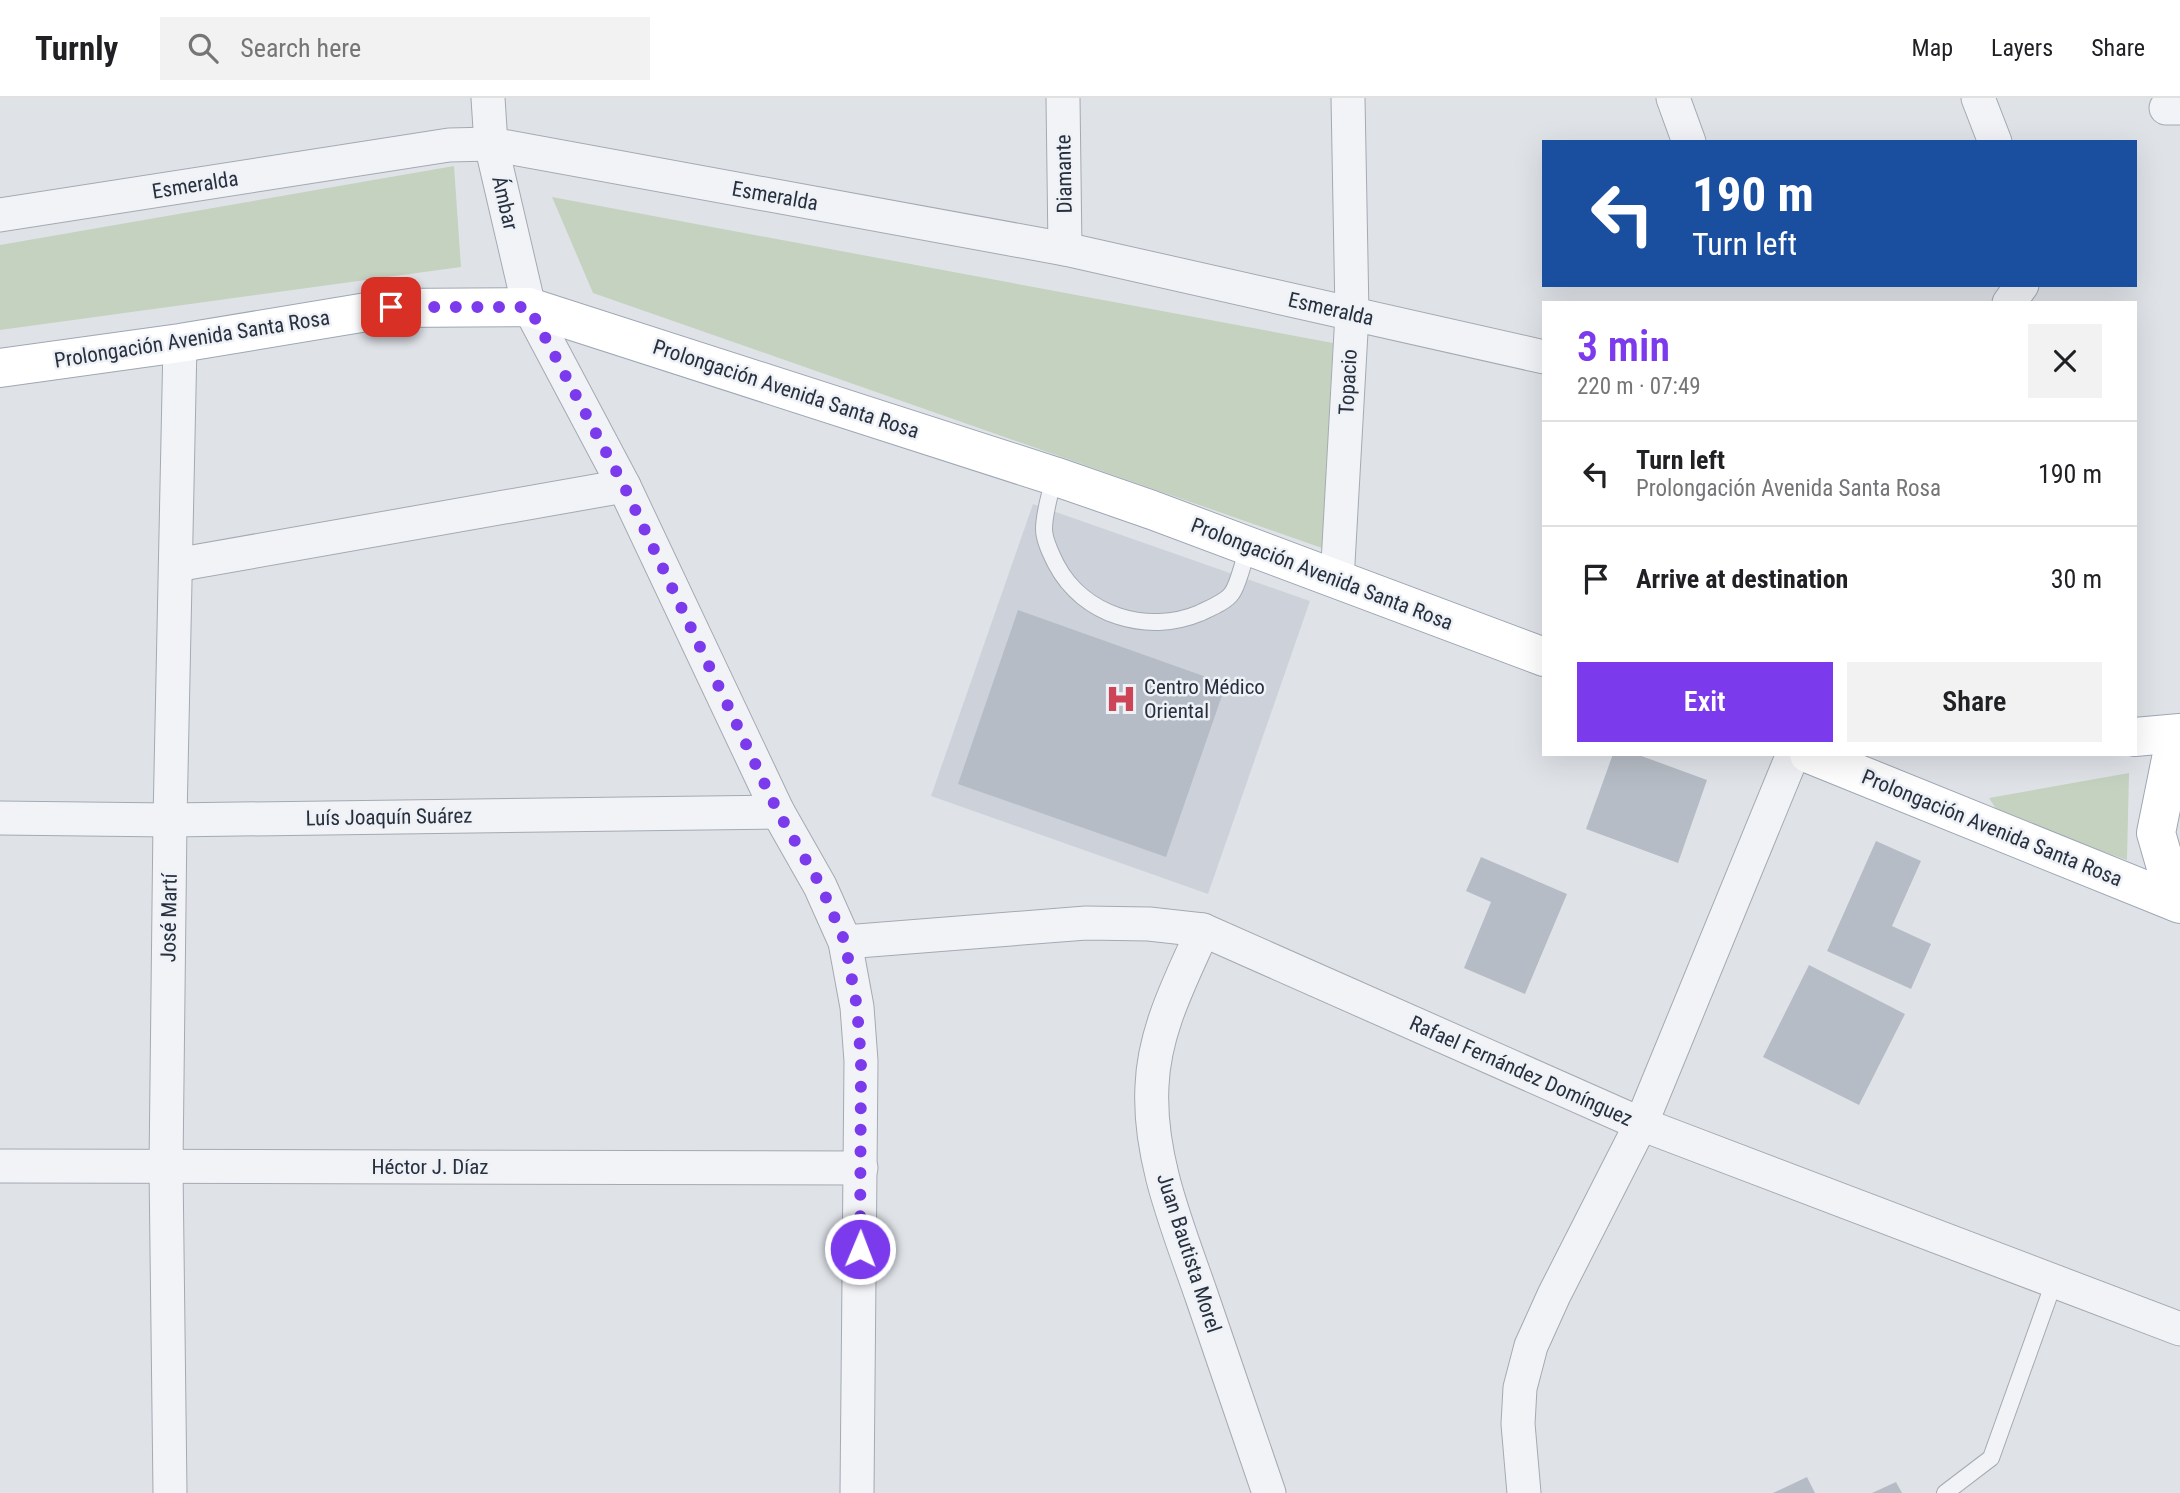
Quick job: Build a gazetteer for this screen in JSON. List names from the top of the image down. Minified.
{"streets":{"main road":["Prolongación Avenida Santa Rosa"],"street":["Diamante","Esmeralda","Ámbar","Topacio","Luís Joaquín Suárez","José Martí","Rafael Fernández Domínguez","Héctor J. Díaz","Juan Bautista Morel"]},"crossings":[["Diamante","Esmeralda"],["Esmeralda","Ámbar"],["Esmeralda","Topacio"],["Ámbar","Prolongación Avenida Santa Rosa"],["Ámbar","Luís Joaquín Suárez"],["Ámbar","Rafael Fernández Domínguez"],["Ámbar","Héctor J. Díaz"],["Prolongación Avenida Santa Rosa","Topacio"],["Prolongación Avenida Santa Rosa","José Martí"],["Luís Joaquín Suárez","José Martí"],["José Martí","Héctor J. Díaz"],["Rafael Fernández Domínguez","Juan Bautista Morel"]],"places":{"hospital":["Centro Médico Oriental"]},"page":{"header":"Turnly","search":"Search here","nav":["Map","Layers","Share"],"turn":["190 m","Turn left"],"heading":["3 min","220 m · 07:49"],"list":[{"name":"Turn left","note":"Prolongación Avenida Santa Rosa","value":"190 m"},{"name":"Arrive at destination","value":"30 m"}],"buttons":["Exit","Share"]}}
